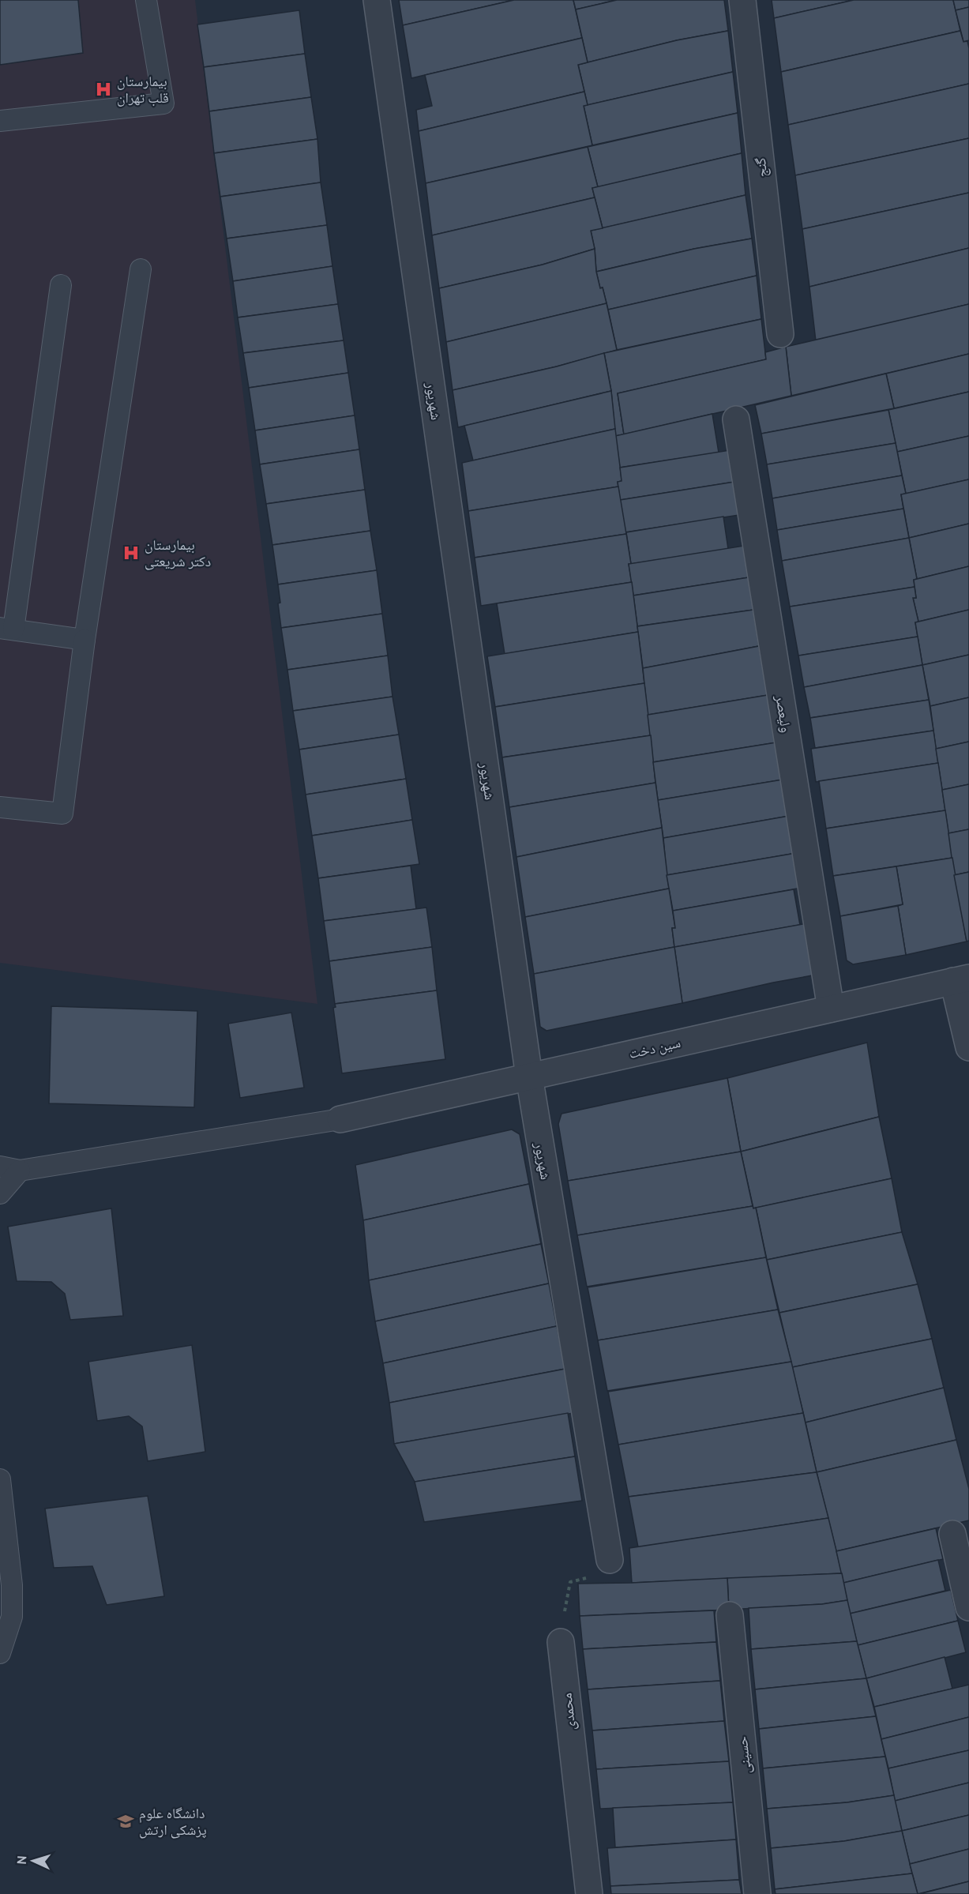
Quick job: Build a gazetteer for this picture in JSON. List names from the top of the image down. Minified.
{"streets":{"street":["گنج","شهریور","ولیعصر","سین دخت","محمدی","حسینی"]},"crossings":[["شهریور","سین دخت"],["ولیعصر","سین دخت"]],"places":{"hospital":["بیمارستان قلب تهران","بیمارستان دکتر شریعتی"],"school or university":["دانشگاه علوم پزشکی ارتش"]},"north":"left"}
